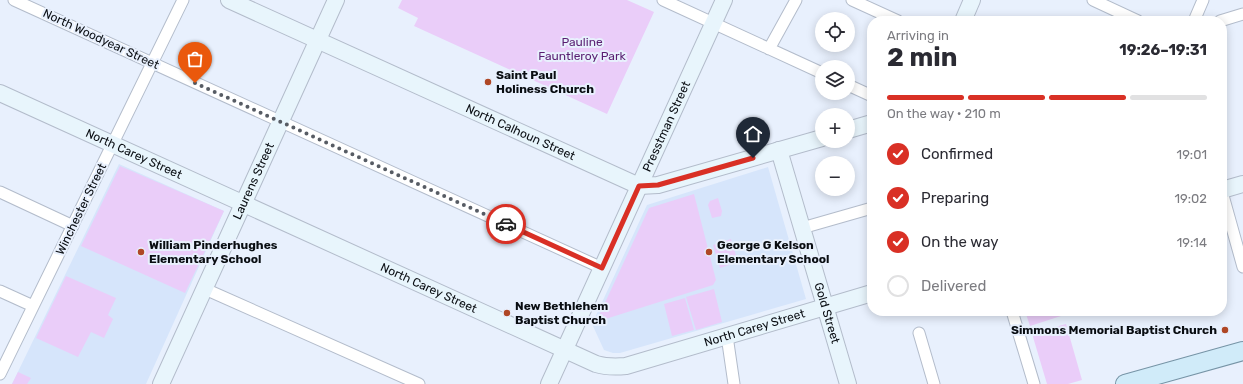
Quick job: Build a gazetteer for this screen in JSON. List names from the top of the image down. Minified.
{"streets":{"street":["North Woodyear Street","Presstman Street","North Calhoun Street","North Carey Street","Laurens Street","Winchester Street","Gold Street"]},"crossings":[["North Woodyear Street","Presstman Street"],["North Woodyear Street","Laurens Street"],["North Woodyear Street","Winchester Street"],["Presstman Street","North Calhoun Street"],["Presstman Street","North Carey Street"],["North Calhoun Street","Laurens Street"],["North Calhoun Street","Gold Street"],["North Carey Street","Laurens Street"],["North Carey Street","Winchester Street"],["North Carey Street","Gold Street"]],"parks":["Pauline Fauntleroy Park"],"places":["Saint Paul Holiness Church","William Pinderhughes Elementary School","George G Kelson Elementary School","New Bethlehem Baptist Church","Simmons Memorial Baptist Church"],"page":{"map_buttons":["+","−"],"heading":["2 min","Arriving in","19:26–19:31"],"bar":"On the way · 210 m","list":[["Confirmed","19:01"],["Preparing","19:02"],["On the way","19:14"],"Delivered"]}}
